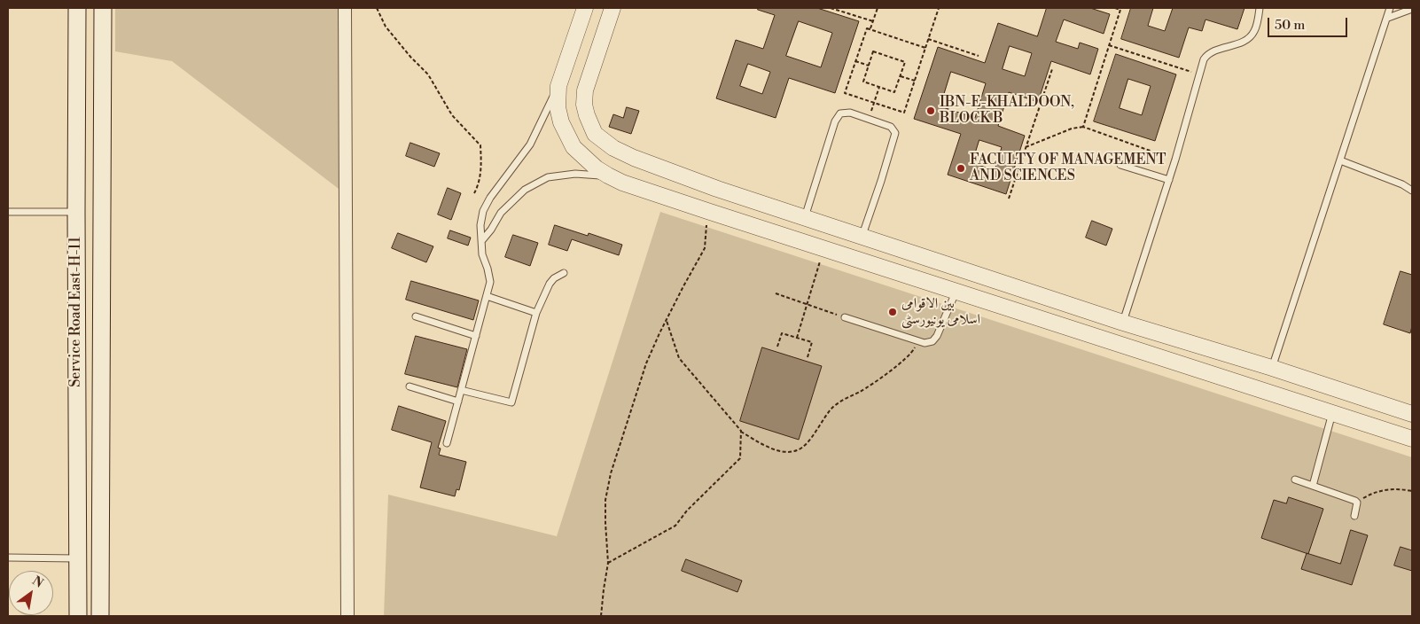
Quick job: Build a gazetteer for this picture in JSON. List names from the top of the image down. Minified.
{"streets":{"main road":["Service Road East-H-11"]},"places":["IBN-E-KHALDOON, BLOCK B","FACULTY OF MANAGEMENT AND SCIENCES","بین الاقوامی اسلامی یونیورسٹی"],"scale_bar":"50 m","north":"top right"}
